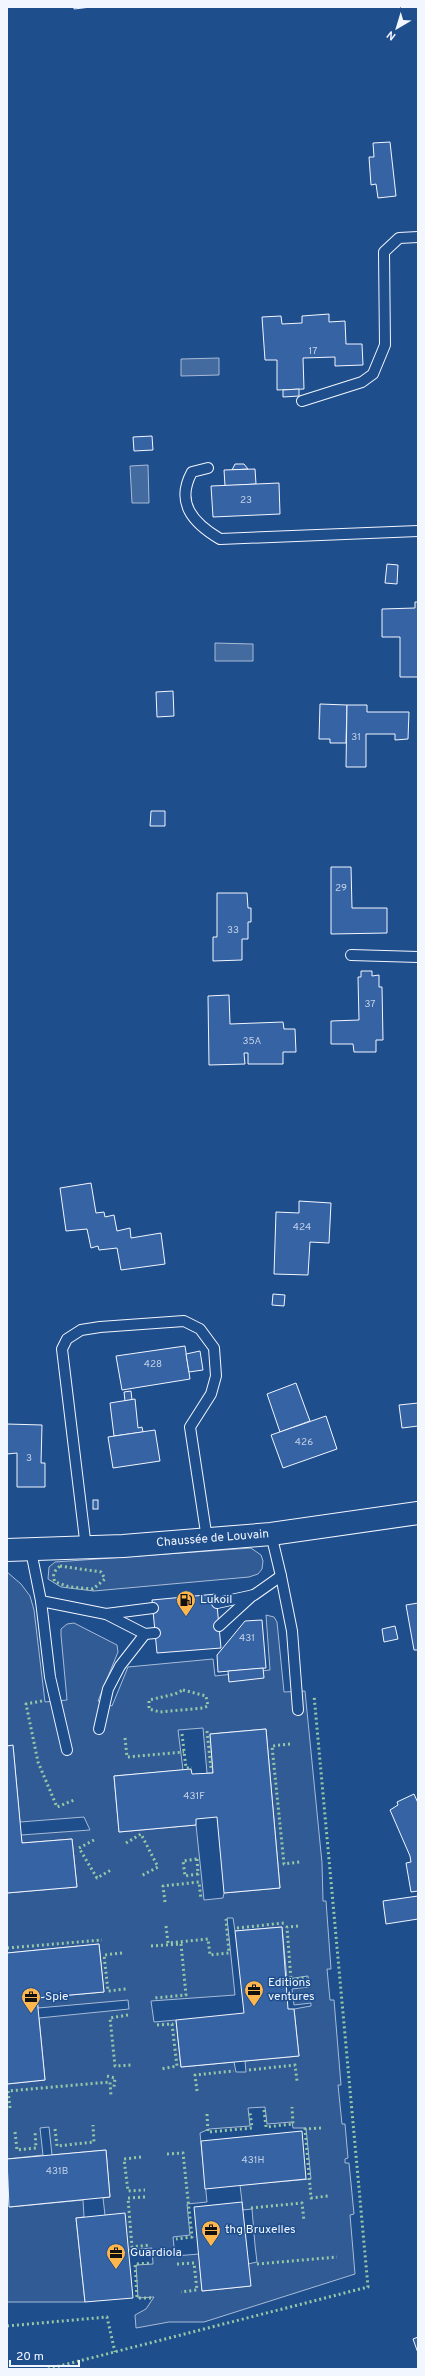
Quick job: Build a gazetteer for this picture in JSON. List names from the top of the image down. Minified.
{"streets":{"main road":["Chaussée de Louvain"]},"places":{"fuel station":["Lukoil"],"office":["Editions ventures","Spie","thg Bruxelles","Guardiola"]},"house_numbers":["17","23","31","29","33","37","35A","424","428","426","3","431","431F","431H","431B"],"scale_bar":"20 m","north":"bottom left"}
